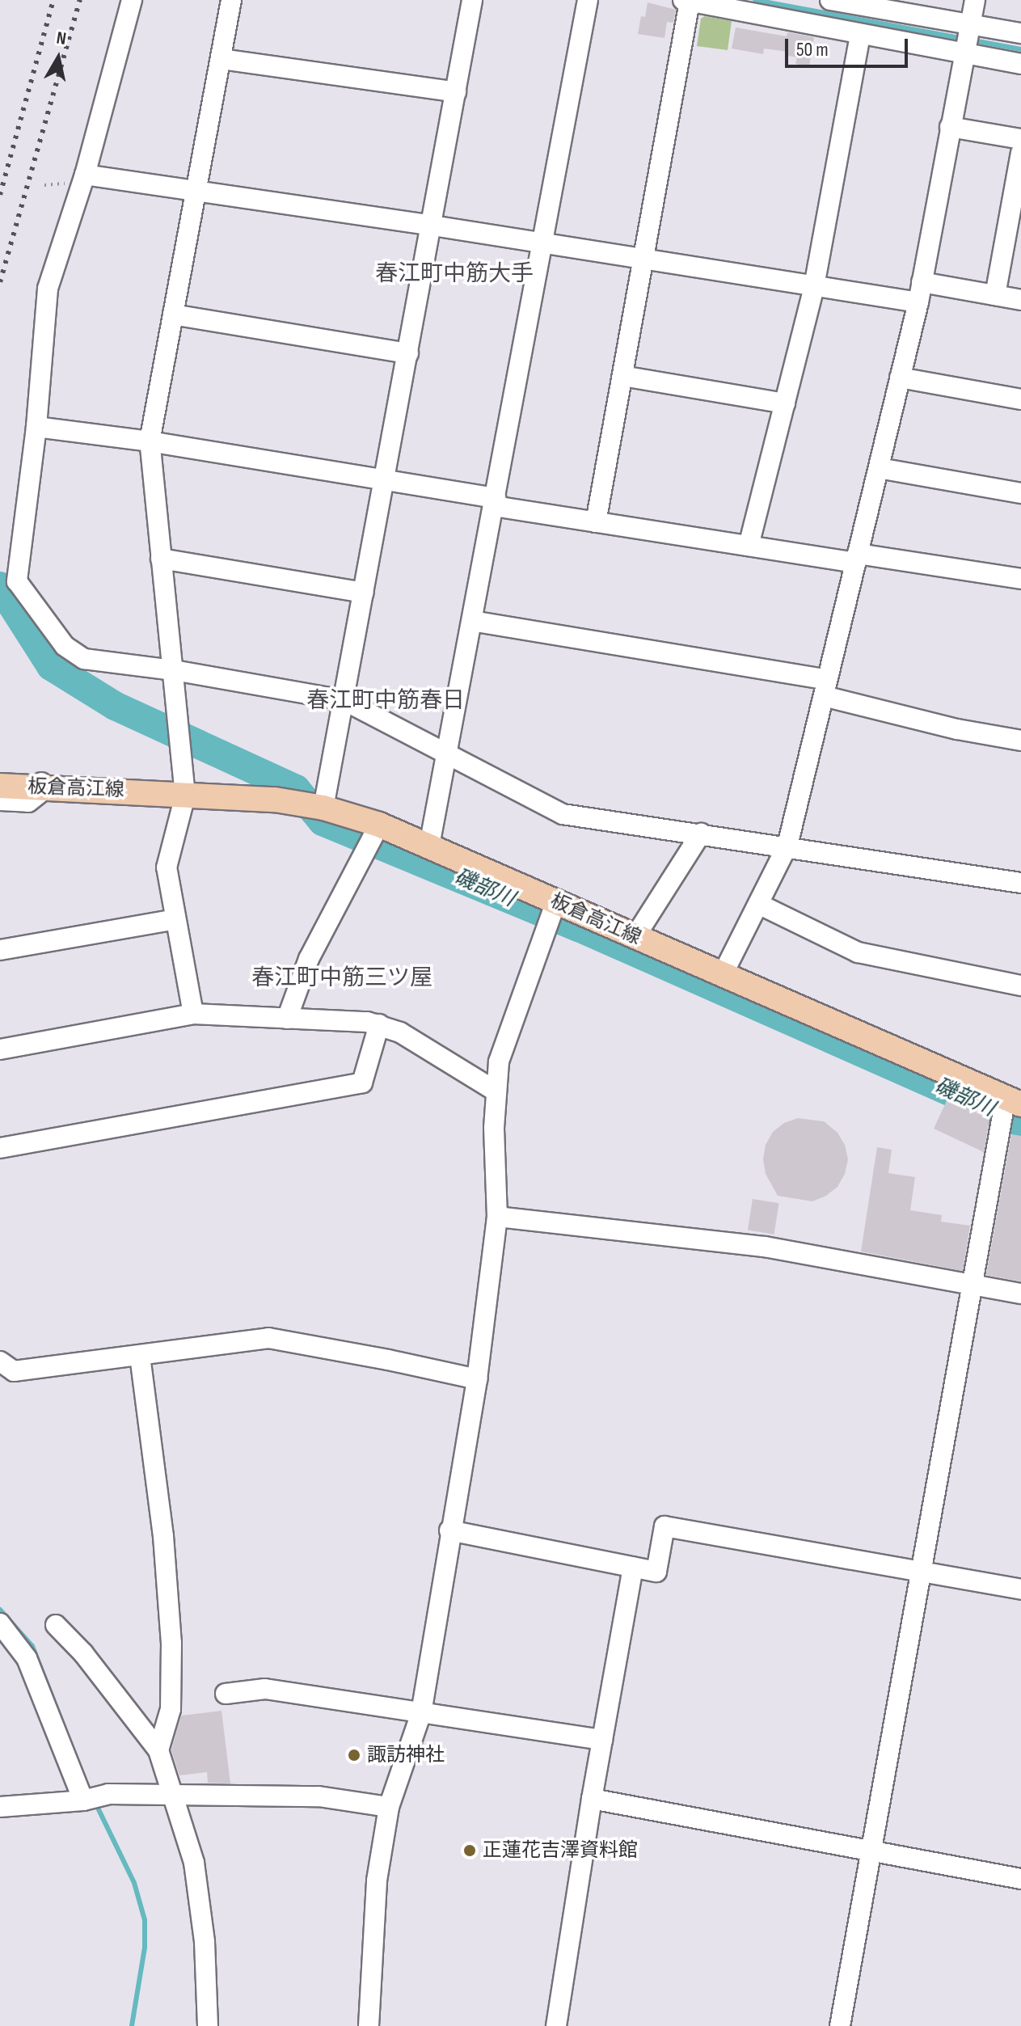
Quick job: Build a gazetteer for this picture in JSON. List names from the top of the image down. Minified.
{"streets":{"main road":["板倉高江線"]},"districts":["春江町中筋大手","春江町中筋春日","春江町中筋三ツ屋"],"water":["磯部川"],"places":["諏訪神社","正蓮花吉澤資料館"],"scale_bar":"50 m","north":"top"}
